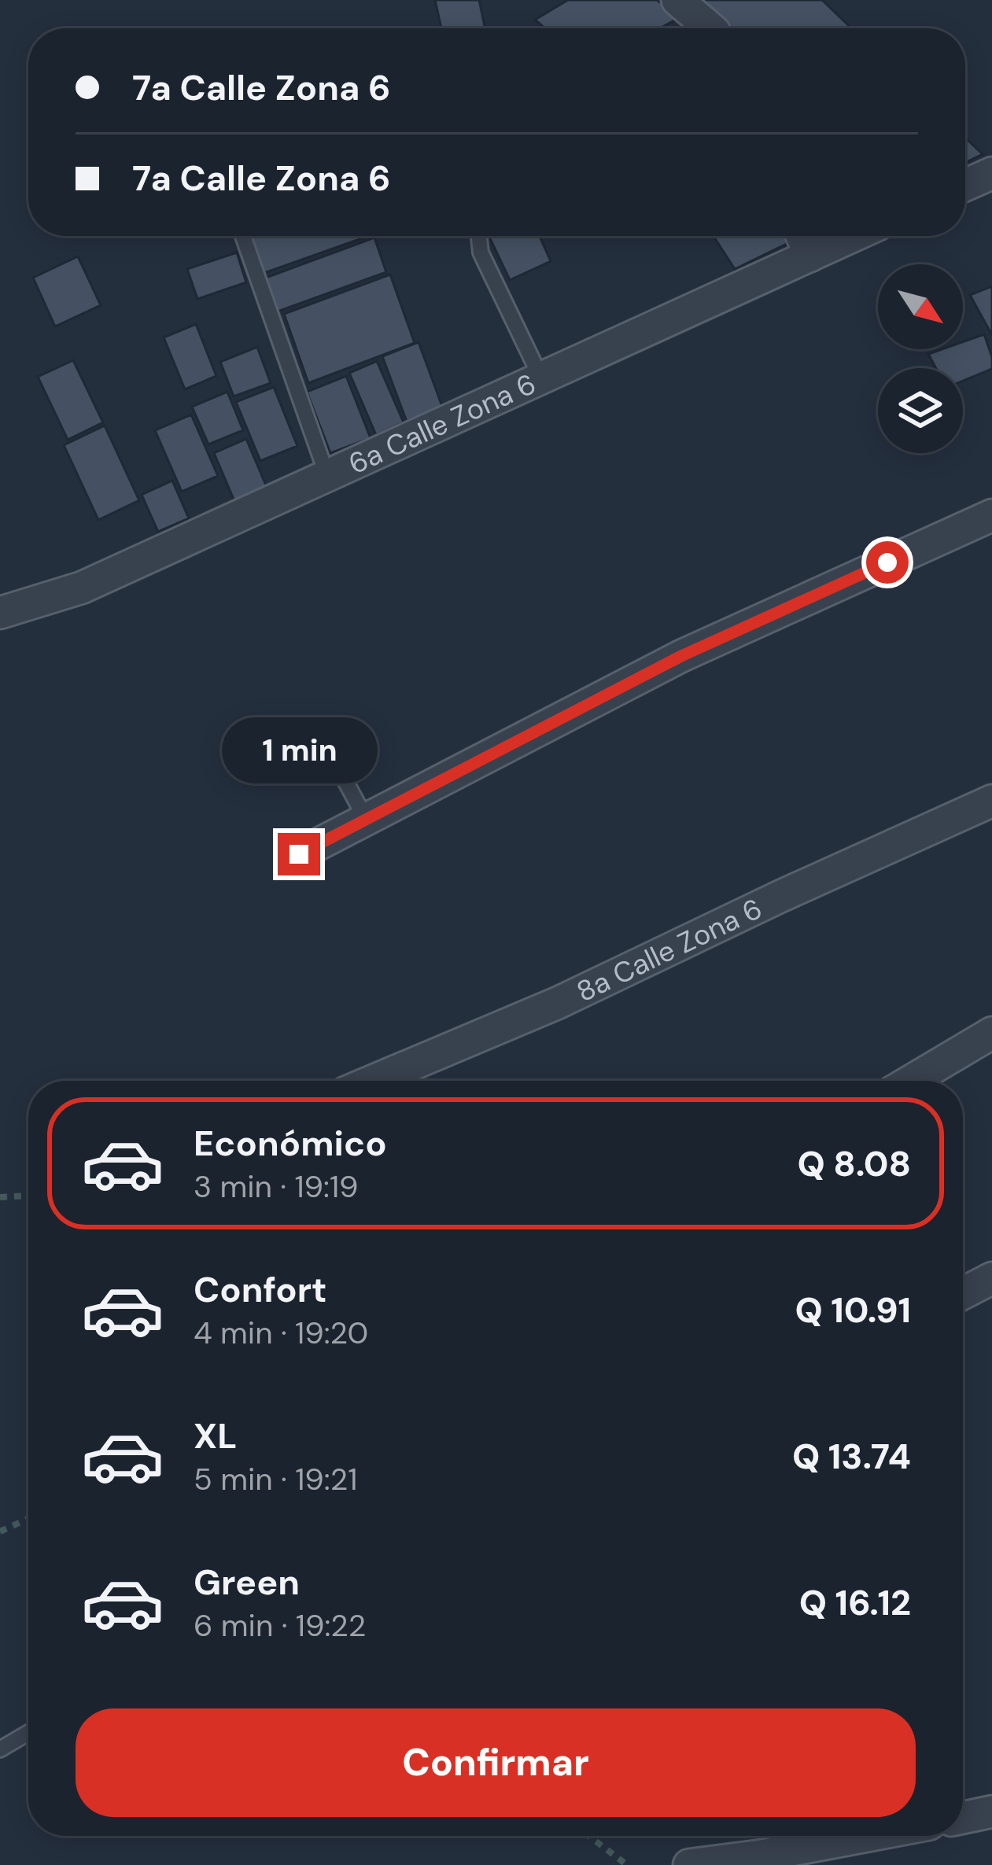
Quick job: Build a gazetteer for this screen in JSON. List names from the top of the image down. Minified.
{"streets":{"street":["6a Calle Zona 6","8a Calle Zona 6"]},"north":"bottom right","page":{"banner":["7a Calle Zona 6","7a Calle Zona 6"],"bubble":"1 min","list":[{"name":"Económico","note":"3 min · 19:19","value":"Q 8.08"},{"name":"Confort","note":"4 min · 19:20","value":"Q 10.91"},{"name":"XL","note":"5 min · 19:21","value":"Q 13.74"},{"name":"Green","note":"6 min · 19:22","value":"Q 16.12"}],"buttons":"Confirmar"}}
